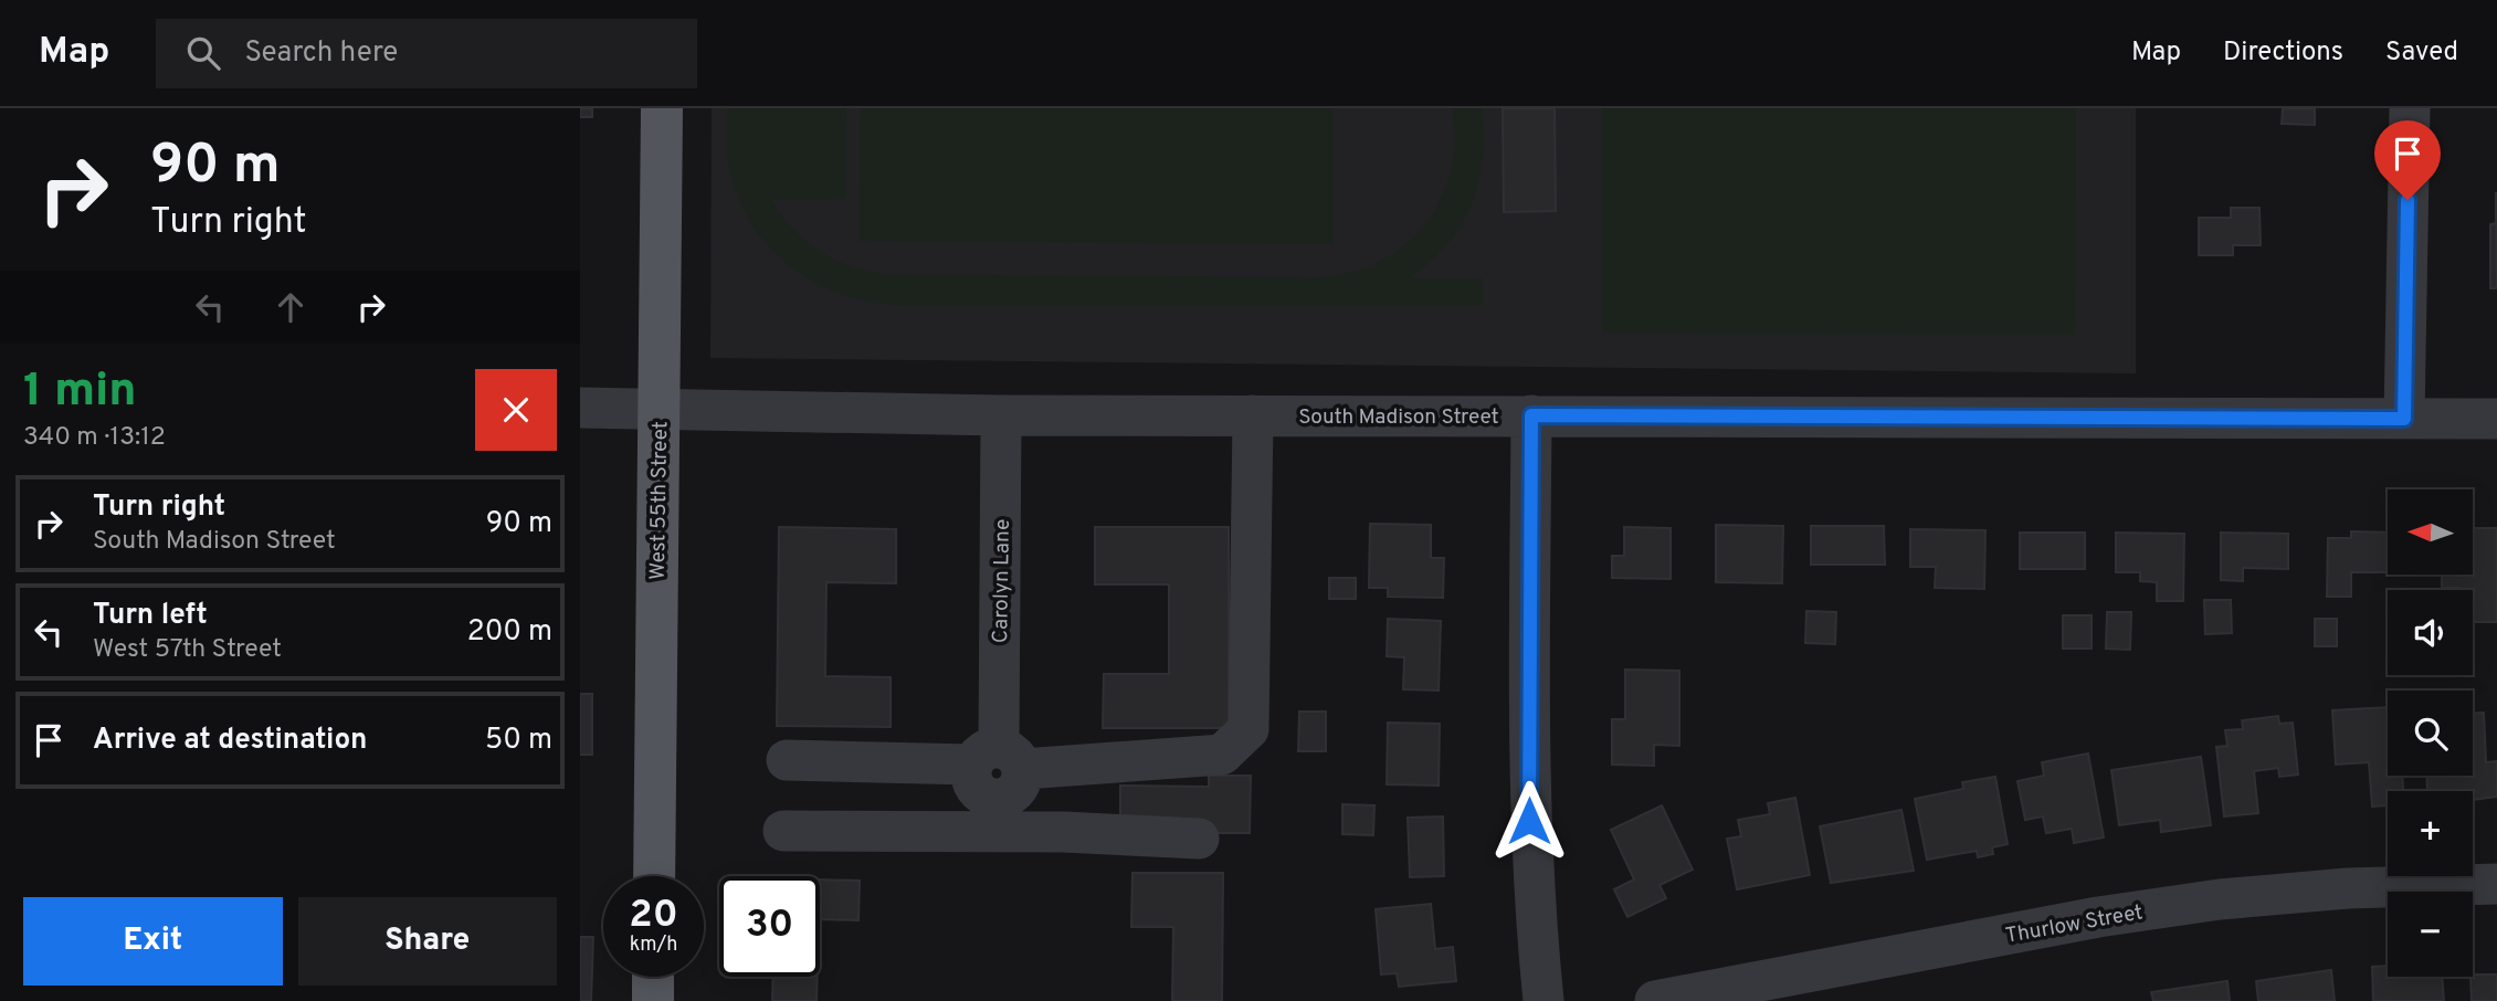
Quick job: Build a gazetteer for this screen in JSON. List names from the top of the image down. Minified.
{"streets":{"main road":["West 55th Street"],"street":["South Madison Street","Carolyn Lane","Thurlow Street"]},"crossings":[["South Madison Street","West 55th Street"],["South Madison Street","Carolyn Lane"]],"north":"left","page":{"header":"Map","search":"Search here","nav":["Map","Directions","Saved"],"turn":["90 m","Turn right"],"heading":["1 min","340 m · 13:12"],"list":[{"name":"Turn right","note":"South Madison Street","value":"90 m"},{"name":"Turn left","note":"West 57th Street","value":"200 m"},{"name":"Arrive at destination","value":"50 m"}],"map_buttons":["+","−"],"speed":"20 km/h","limit":"30","buttons":["Exit","Share"]}}
